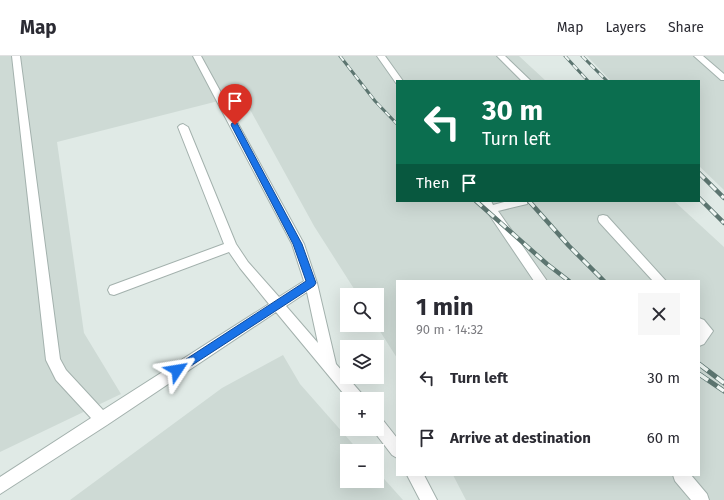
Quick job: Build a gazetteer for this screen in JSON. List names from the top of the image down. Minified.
{"page":{"header":"Map","nav":["Map","Layers","Share"],"turn":["30 m","Turn left"],"then":"Then","heading":["1 min","90 m · 14:32"],"map_buttons":["+","−"],"list":[{"name":"Turn left","value":"30 m"},{"name":"Arrive at destination","value":"60 m"}]}}
